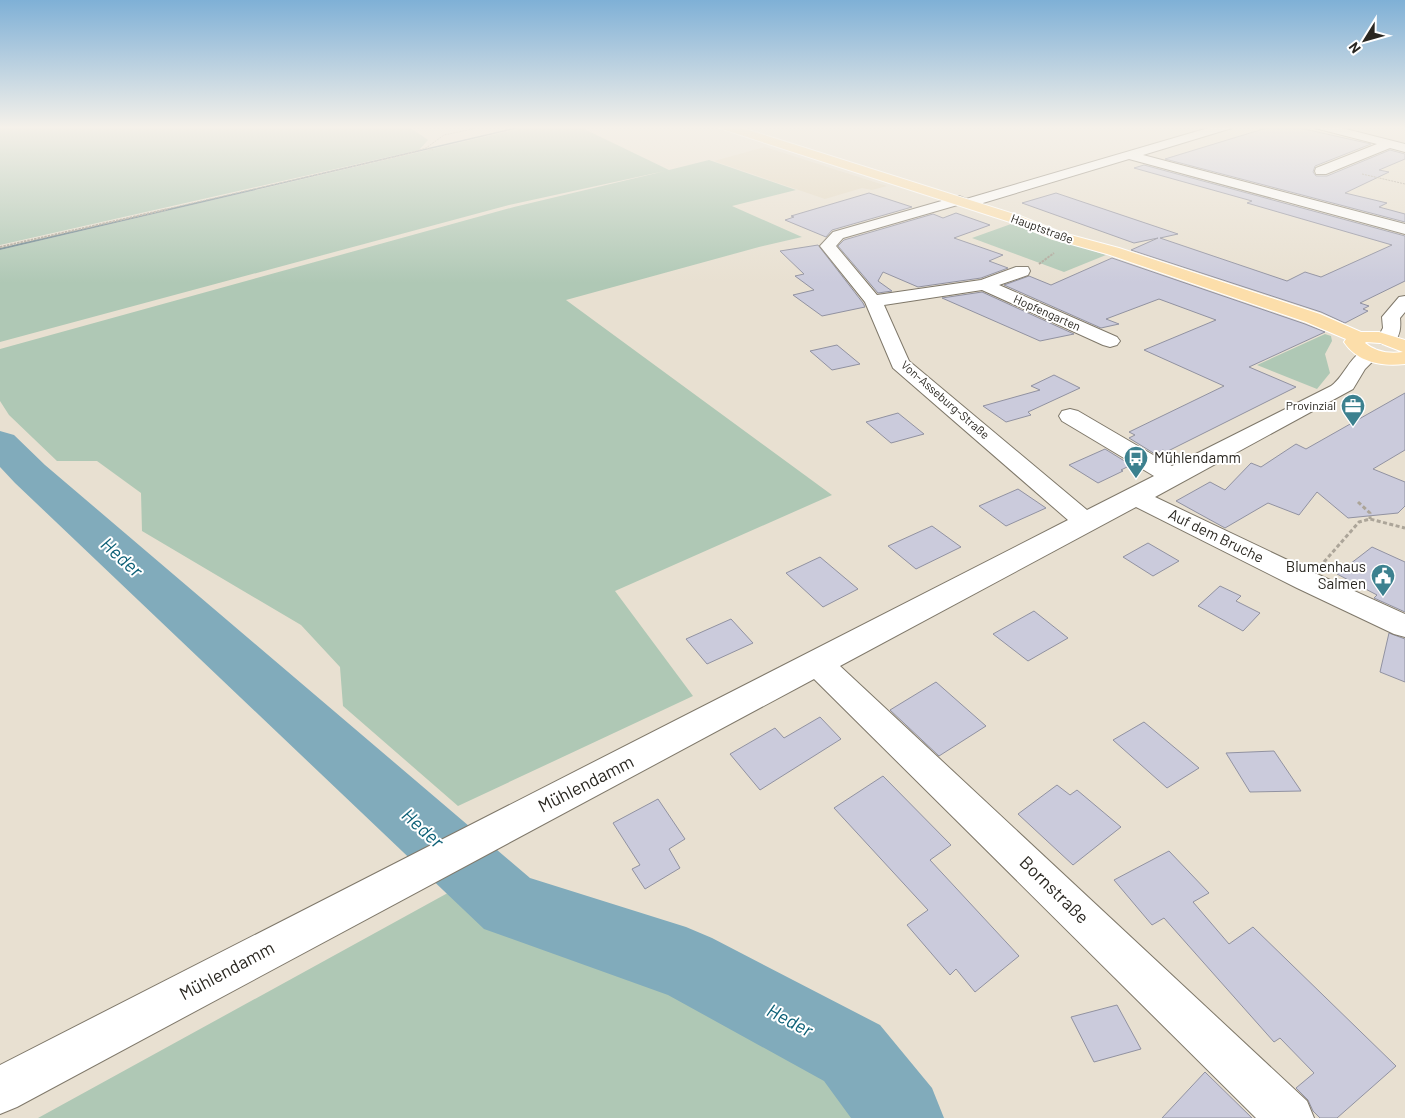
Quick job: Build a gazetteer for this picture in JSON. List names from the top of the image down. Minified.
{"streets":{"main road":["Hauptstraße"],"street":["Hopfengarten","Von-Asseburg-Straße","Auf dem Bruche","Mühlendamm","Bornstraße"]},"crossings":[["Hauptstraße","Von-Asseburg-Straße"],["Hauptstraße","Mühlendamm"],["Hopfengarten","Von-Asseburg-Straße"],["Von-Asseburg-Straße","Mühlendamm"],["Auf dem Bruche","Mühlendamm"],["Mühlendamm","Bornstraße"]],"water":["Heder"],"places":{"office":["Provinzial"],"bus stop":["Mühlendamm"],"public building":["Blumenhaus Salmen"]},"north":"bottom left"}
